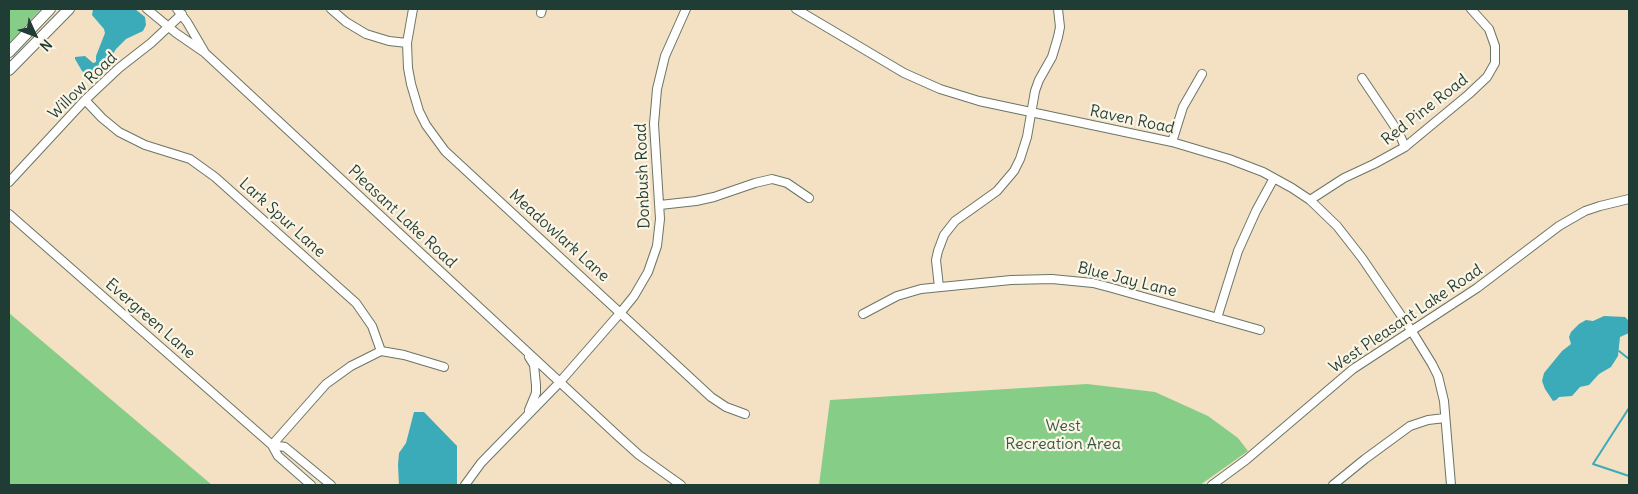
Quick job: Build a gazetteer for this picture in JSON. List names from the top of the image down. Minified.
{"streets":{"street":["Willow Road","Red Pine Road","Raven Road","Donbush Road","Pleasant Lake Road","Lark Spur Lane","Meadowlark Lane","Blue Jay Lane","Evergreen Lane","West Pleasant Lake Road"]},"crossings":[["Willow Road","Pleasant Lake Road"],["Willow Road","Lark Spur Lane"],["Red Pine Road","Raven Road"],["Raven Road","West Pleasant Lake Road"],["Donbush Road","Pleasant Lake Road"],["Donbush Road","Meadowlark Lane"]],"parks":["West Recreation Area"],"north":"bottom right"}
